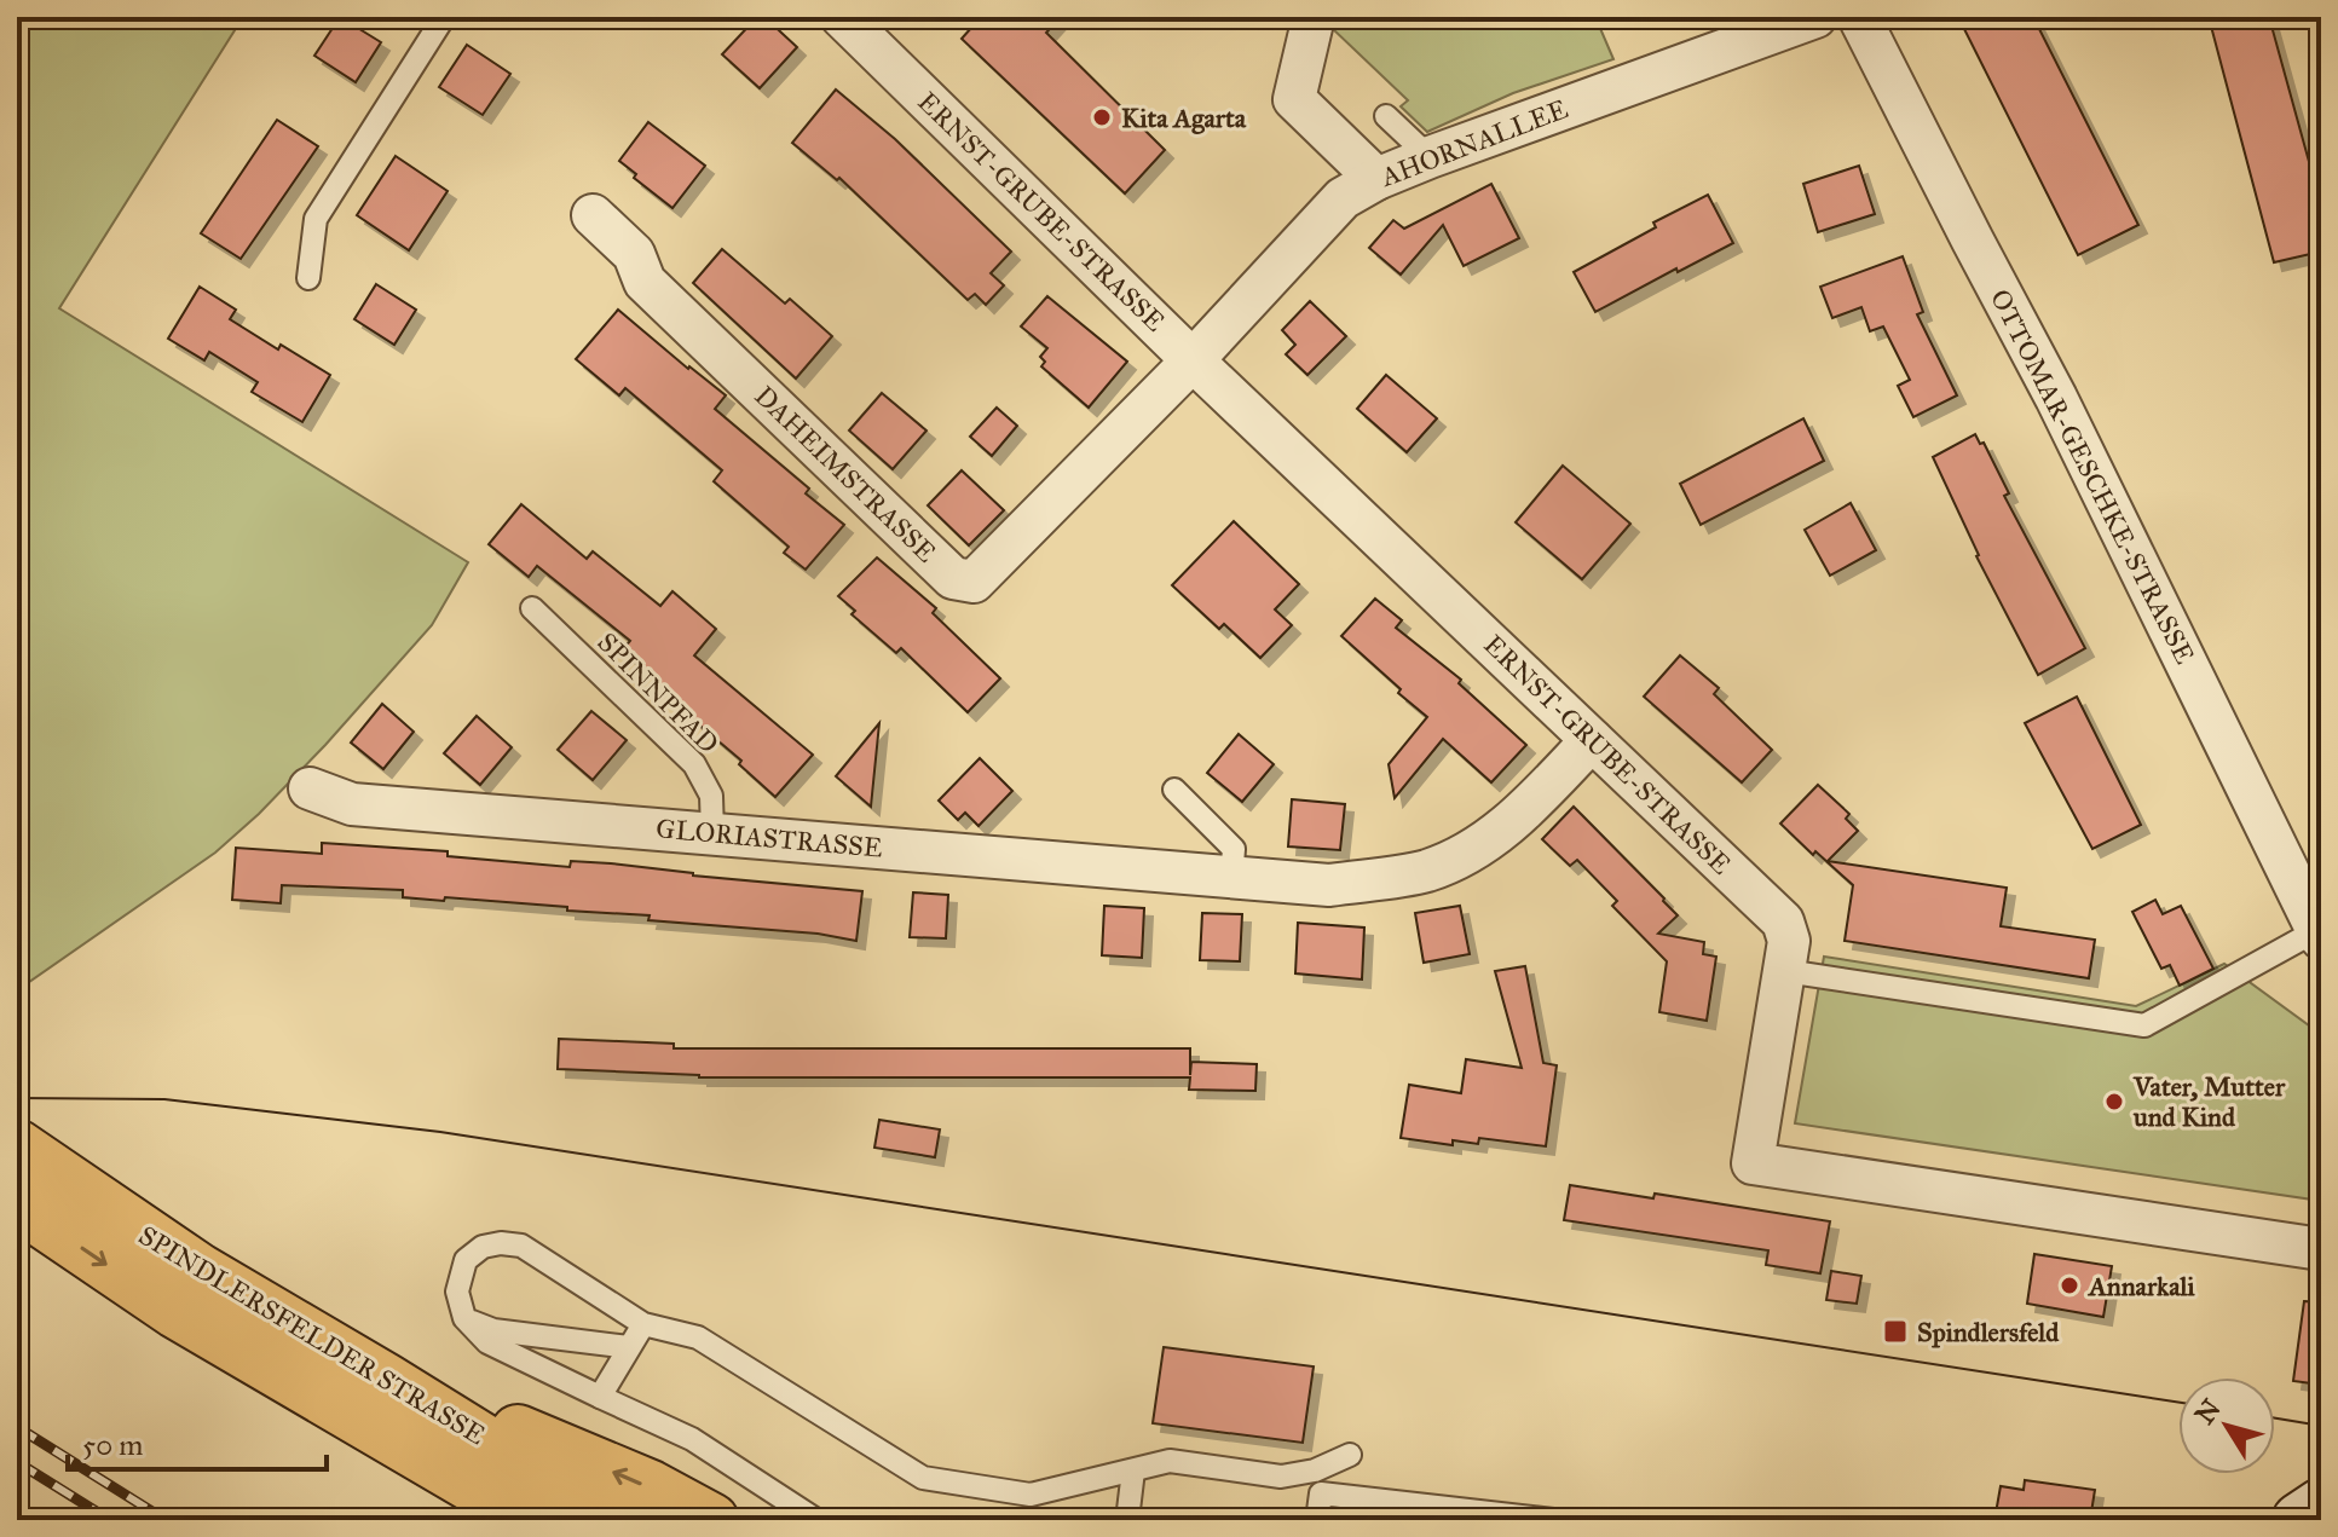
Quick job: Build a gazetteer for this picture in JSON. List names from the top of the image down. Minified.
{"streets":{"highway":["SPINDLERSFELDER STRASSE"],"street":["AHORNALLEE","ERNST-GRUBE-STRASSE","DAHEIMSTRASSE","OTTOMAR-GESCHKE-STRASSE","GLORIASTRASSE"],"lane":["SPINNPFAD"]},"crossings":[["AHORNALLEE","ERNST-GRUBE-STRASSE"],["AHORNALLEE","DAHEIMSTRASSE"],["ERNST-GRUBE-STRASSE","DAHEIMSTRASSE"],["ERNST-GRUBE-STRASSE","GLORIASTRASSE"],["SPINNPFAD","GLORIASTRASSE"]],"places":{"other":["Kita Agarta","Vater, Mutter und Kind","Annarkali"],"transit":["Spindlersfeld"]},"scale_bar":"50 m","north":"top left"}
